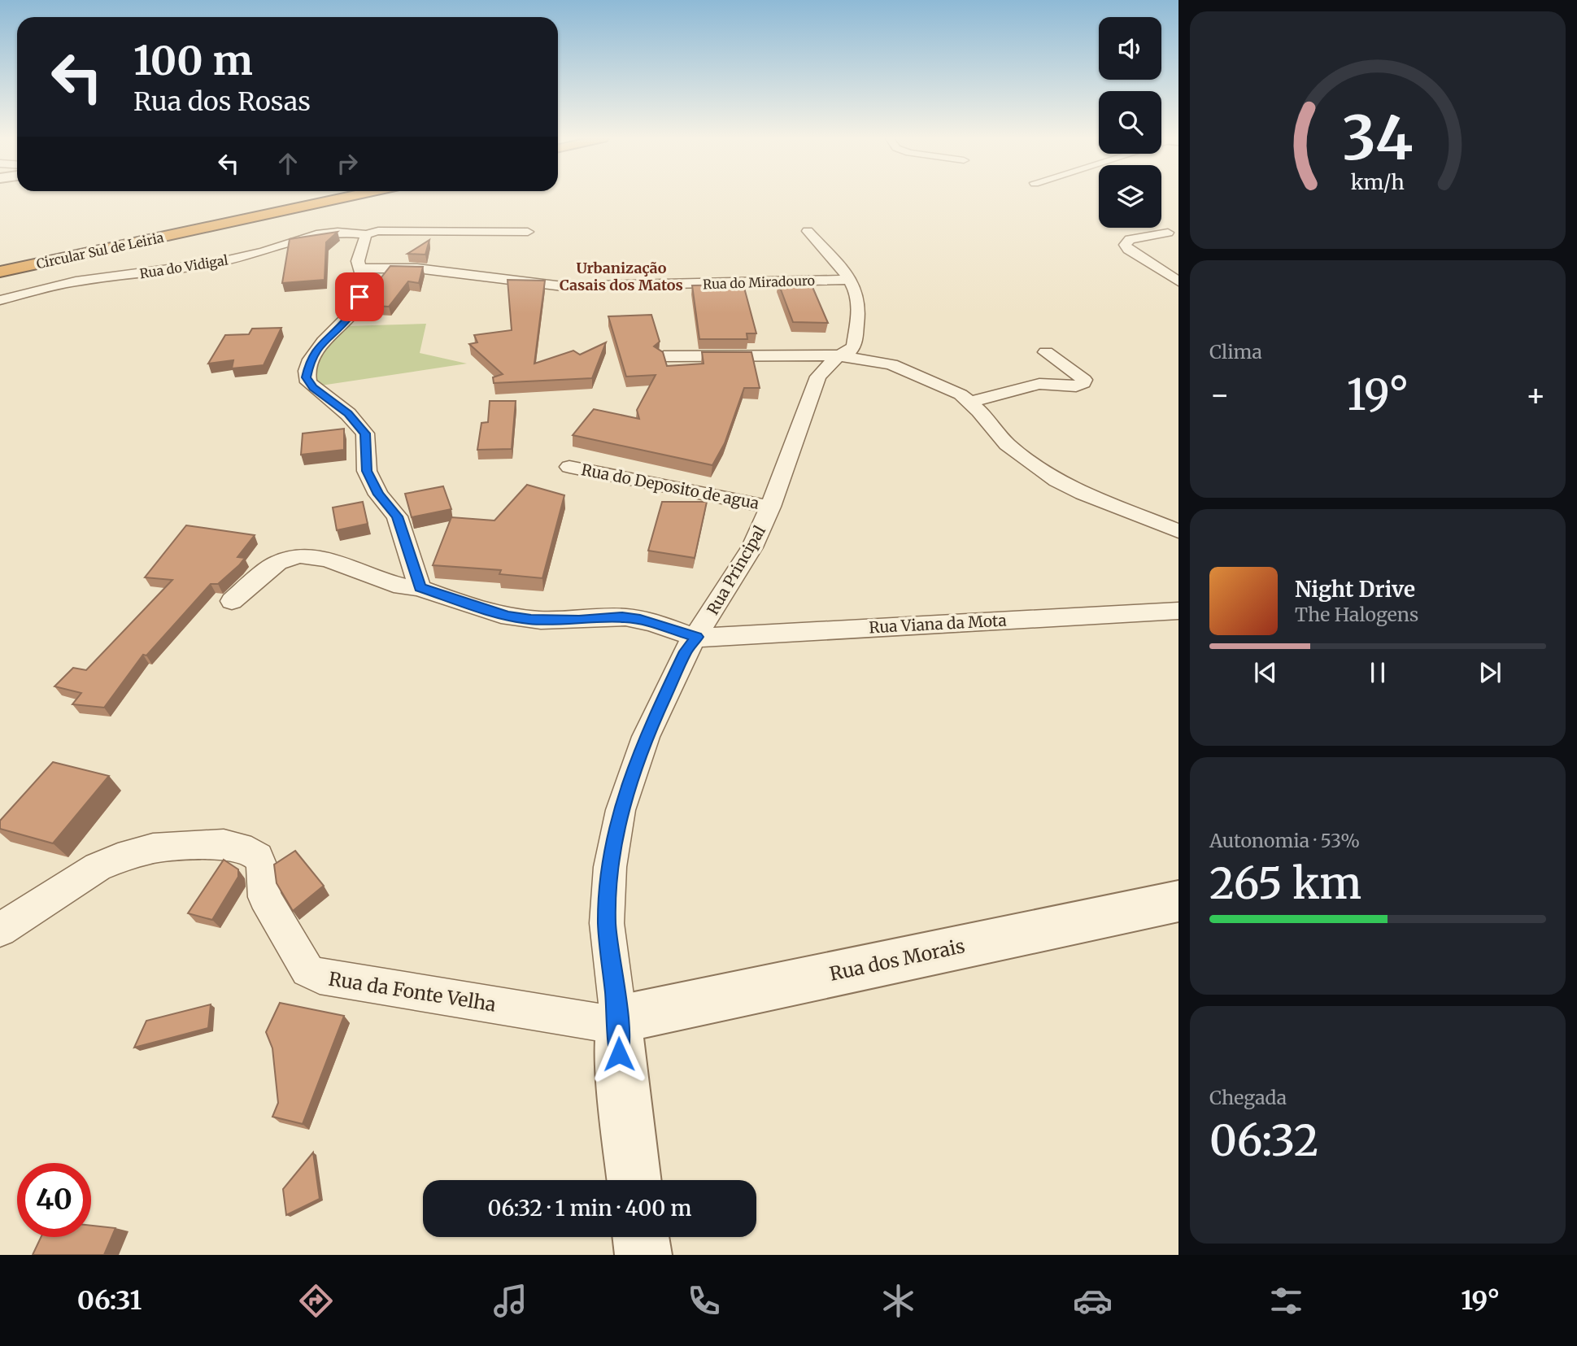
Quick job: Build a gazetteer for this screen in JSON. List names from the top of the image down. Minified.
{"streets":{"highway":["Circular Sul de Leiria"],"street":["Rua do Vidigal","Rua do Miradouro","Rua do Deposito de agua","Rua Principal","Rua Viana da Mota","Rua dos Morais","Rua da Fonte Velha"]},"crossings":[["Rua do Miradouro","Rua Principal"],["Rua do Deposito de agua","Rua Principal"],["Rua Principal","Rua Viana da Mota"],["Rua Principal","Rua dos Morais"],["Rua Principal","Rua da Fonte Velha"],["Rua dos Morais","Rua da Fonte Velha"]],"districts":["Urbanização Casais dos Matos"],"page":{"turn":["100 m","Rua dos Rosas"],"tile":["Clima",["Autonomia · 53%","265 km"],["Chegada","06:32"]],"heat":["−","19°","+"],"song":["Night Drive","The Halogens"],"limit":"40","trip":"06:32 · 1 min · 400 m","tabs":["06:31","19°"],"gauge":["34","km/h"]}}
